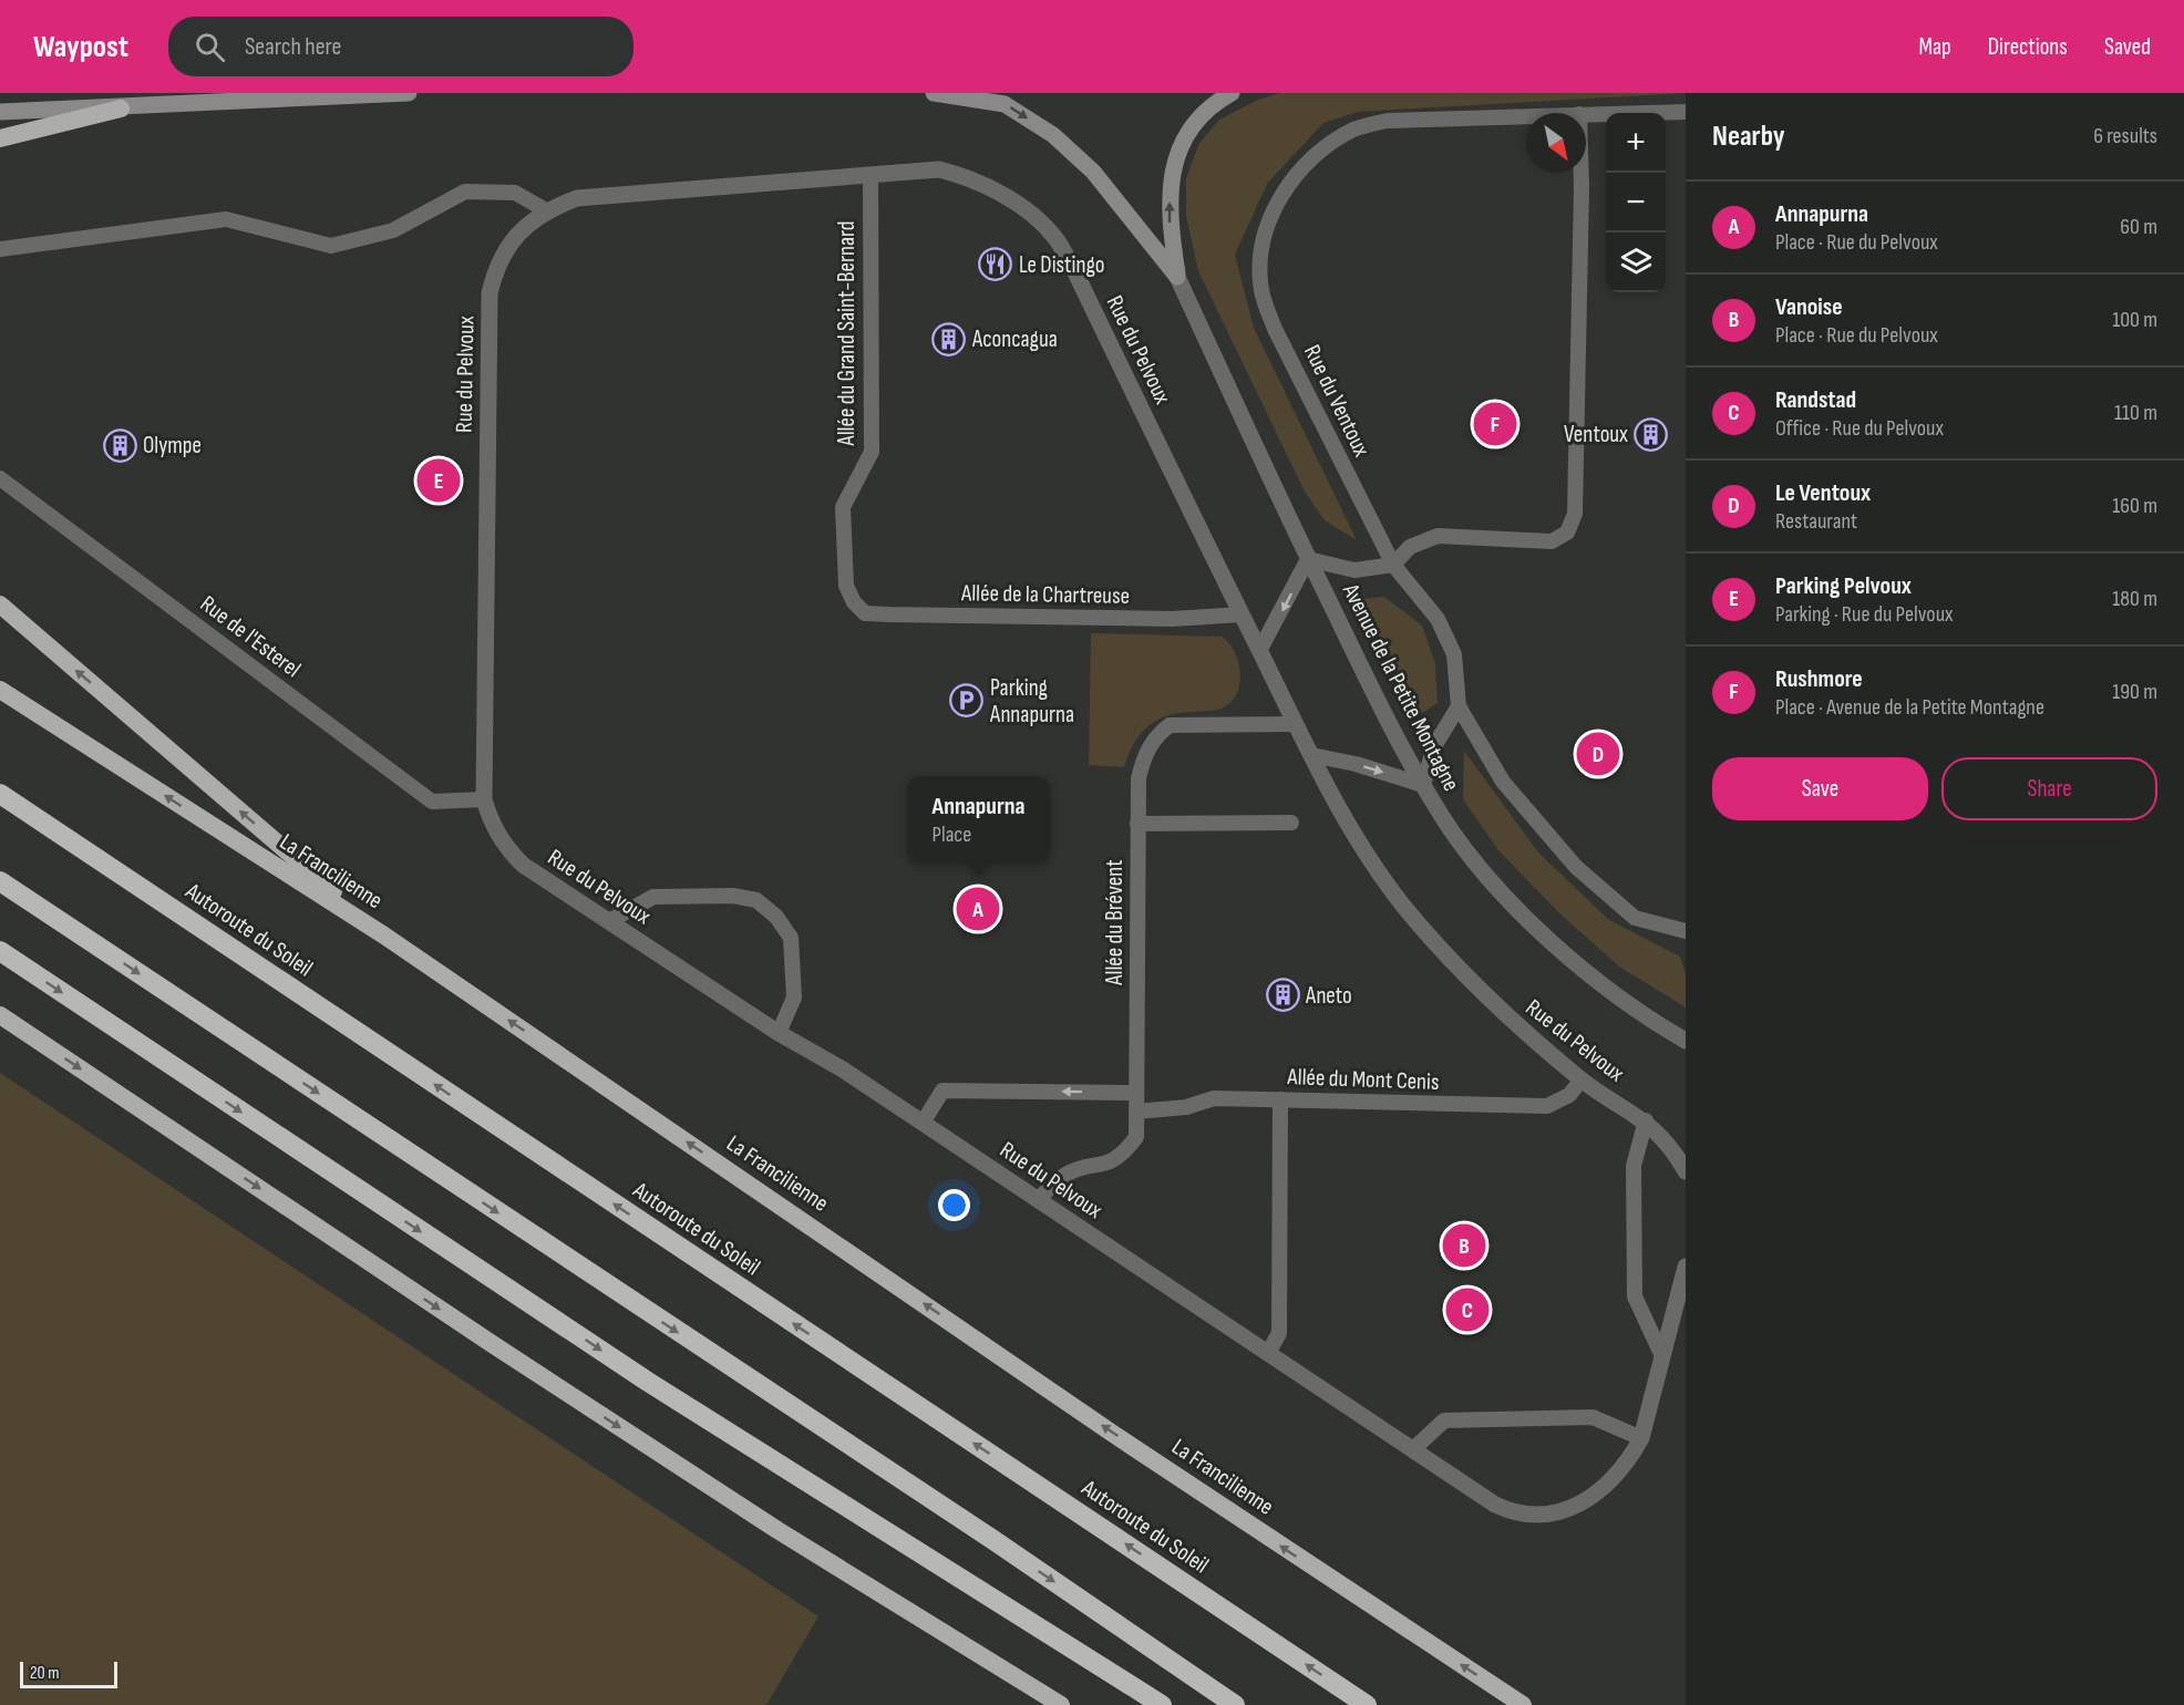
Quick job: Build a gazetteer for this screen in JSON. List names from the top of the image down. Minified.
{"streets":{"highway":["La Francilienne","Autoroute du Soleil"],"street":["Rue du Pelvoux","Avenue de la Petite Montagne"],"lane":["Allée du Grand Saint-Bernard","Rue du Ventoux","Allée de la Chartreuse","Rue de l'Esterel","Allée du Brévent","Allée du Mont Cenis"]},"crossings":[["Allée du Grand Saint-Bernard","Rue du Pelvoux"],["Allée du Grand Saint-Bernard","Allée de la Chartreuse"],["Rue du Pelvoux","Allée de la Chartreuse"],["Rue du Pelvoux","Rue de l'Esterel"],["Rue du Pelvoux","Allée du Brévent"],["Rue du Pelvoux","Allée du Mont Cenis"],["Allée du Brévent","Allée du Mont Cenis"]],"places":{"restaurant":["Le Distingo"],"building":["Aconcagua","Ventoux","Olympe","Aneto"],"parking":["Parking Annapurna"]},"scale_bar":"20 m","north":"bottom right","page":{"header":"Waypost","search":"Search here","nav":["Map","Directions","Saved"],"heading":["Nearby","6 results"],"map_buttons":["+","−"],"list":[{"mark":"A","name":"Annapurna","note":"Place · Rue du Pelvoux","value":"60 m"},{"mark":"B","name":"Vanoise","note":"Place · Rue du Pelvoux","value":"100 m"},{"mark":"C","name":"Randstad","note":"Office · Rue du Pelvoux","value":"110 m"},{"mark":"D","name":"Le Ventoux","note":"Restaurant","value":"160 m"},{"mark":"E","name":"Parking Pelvoux","note":"Parking · Rue du Pelvoux","value":"180 m"},{"mark":"F","name":"Rushmore","note":"Place · Avenue de la Petite Montagne","value":"190 m"}],"pins":["F","E","D","A","B","C"],"buttons":["Save","Share"],"popup":["Annapurna","Place"],"scale":"20 m"}}
